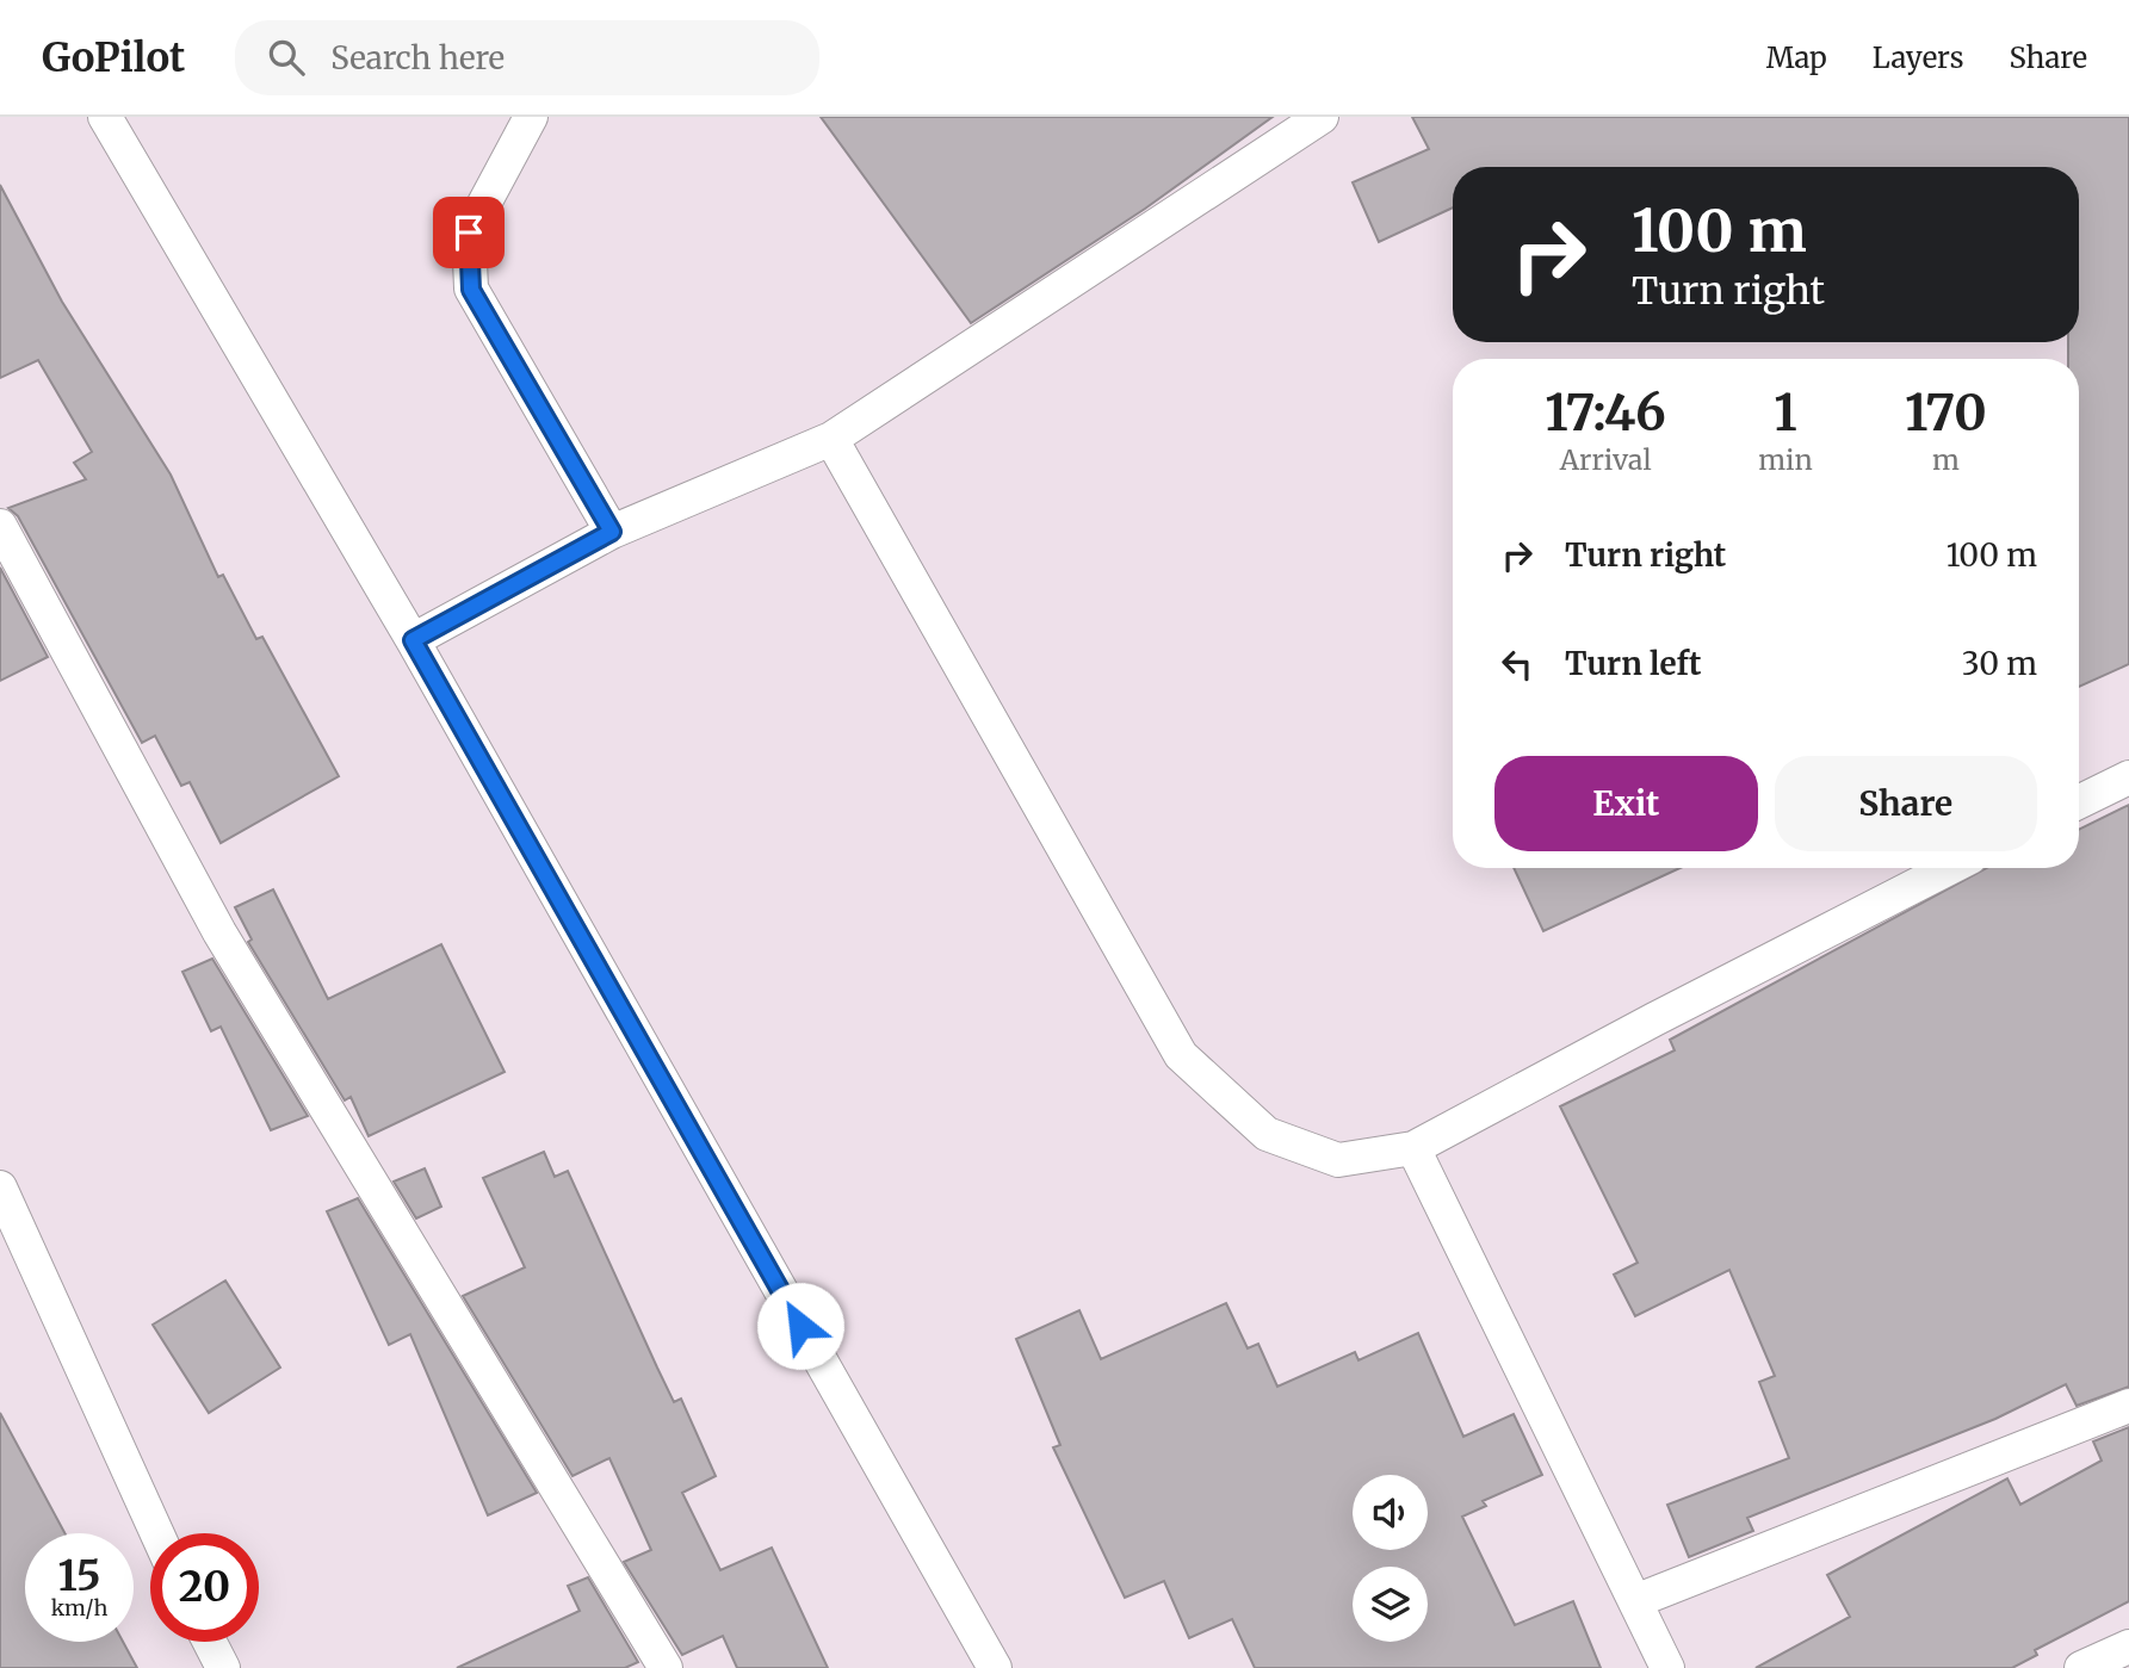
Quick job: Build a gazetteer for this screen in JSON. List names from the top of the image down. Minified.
{"page":{"header":"GoPilot","search":"Search here","nav":["Map","Layers","Share"],"turn":["100 m","Turn right"],"eta":["17:46","Arrival","1","min","170","m"],"list":[{"name":"Turn right","value":"100 m"},{"name":"Turn left","value":"30 m"}],"buttons":["Exit","Share"],"speed":"15 km/h","limit":"20"}}
